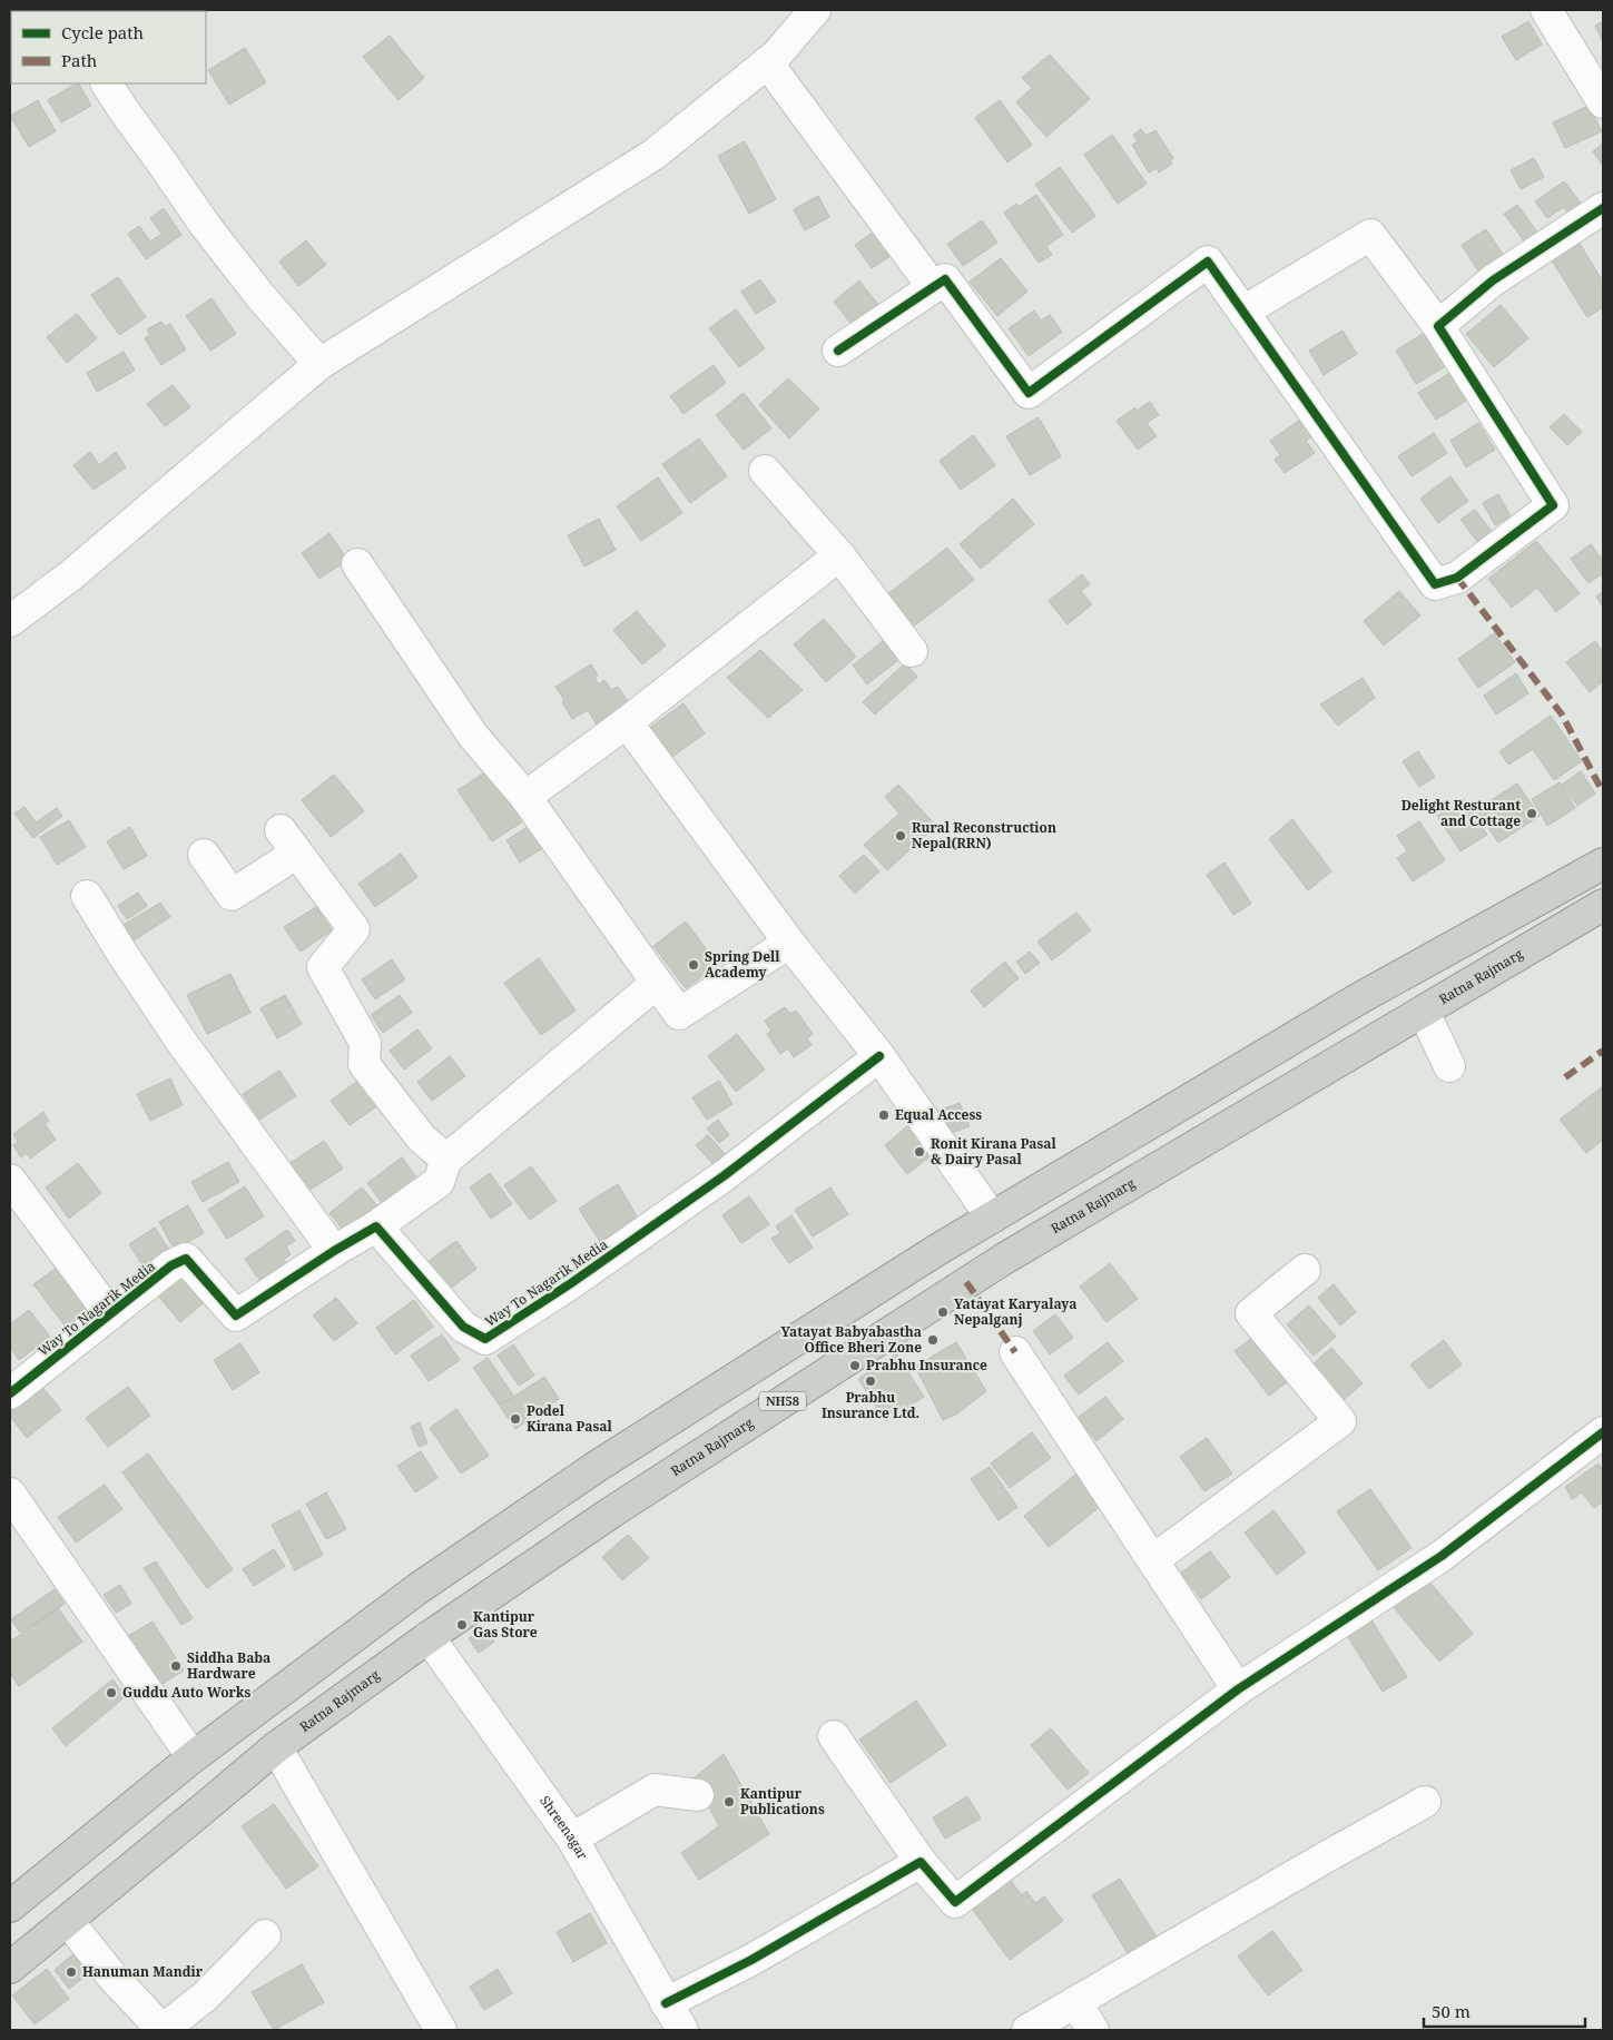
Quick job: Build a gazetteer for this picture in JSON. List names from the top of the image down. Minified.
{"streets":{"highway":["Ratna Rajmarg","NH58"],"street":["Way To Nagarik Media","Shreenagar"]},"crossings":[["Ratna Rajmarg","Shreenagar"]],"places":["Delight Resturant and Cottage","Rural Reconstruction Nepal(RRN)","Spring Dell Academy","Equal Access","Ronit Kirana Pasal & Dairy Pasal","Yatayat Karyalaya Nepalganj","Yatayat Babyabastha Office Bheri Zone","Prabhu Insurance","Prabhu Insurance Ltd.","Podel Kirana Pasal","Kantipur Gas Store","Siddha Baba Hardware","Guddu Auto Works","Kantipur Publications","Hanuman Mandir"],"legend":["Cycle path","Path"],"scale_bar":"50 m"}
